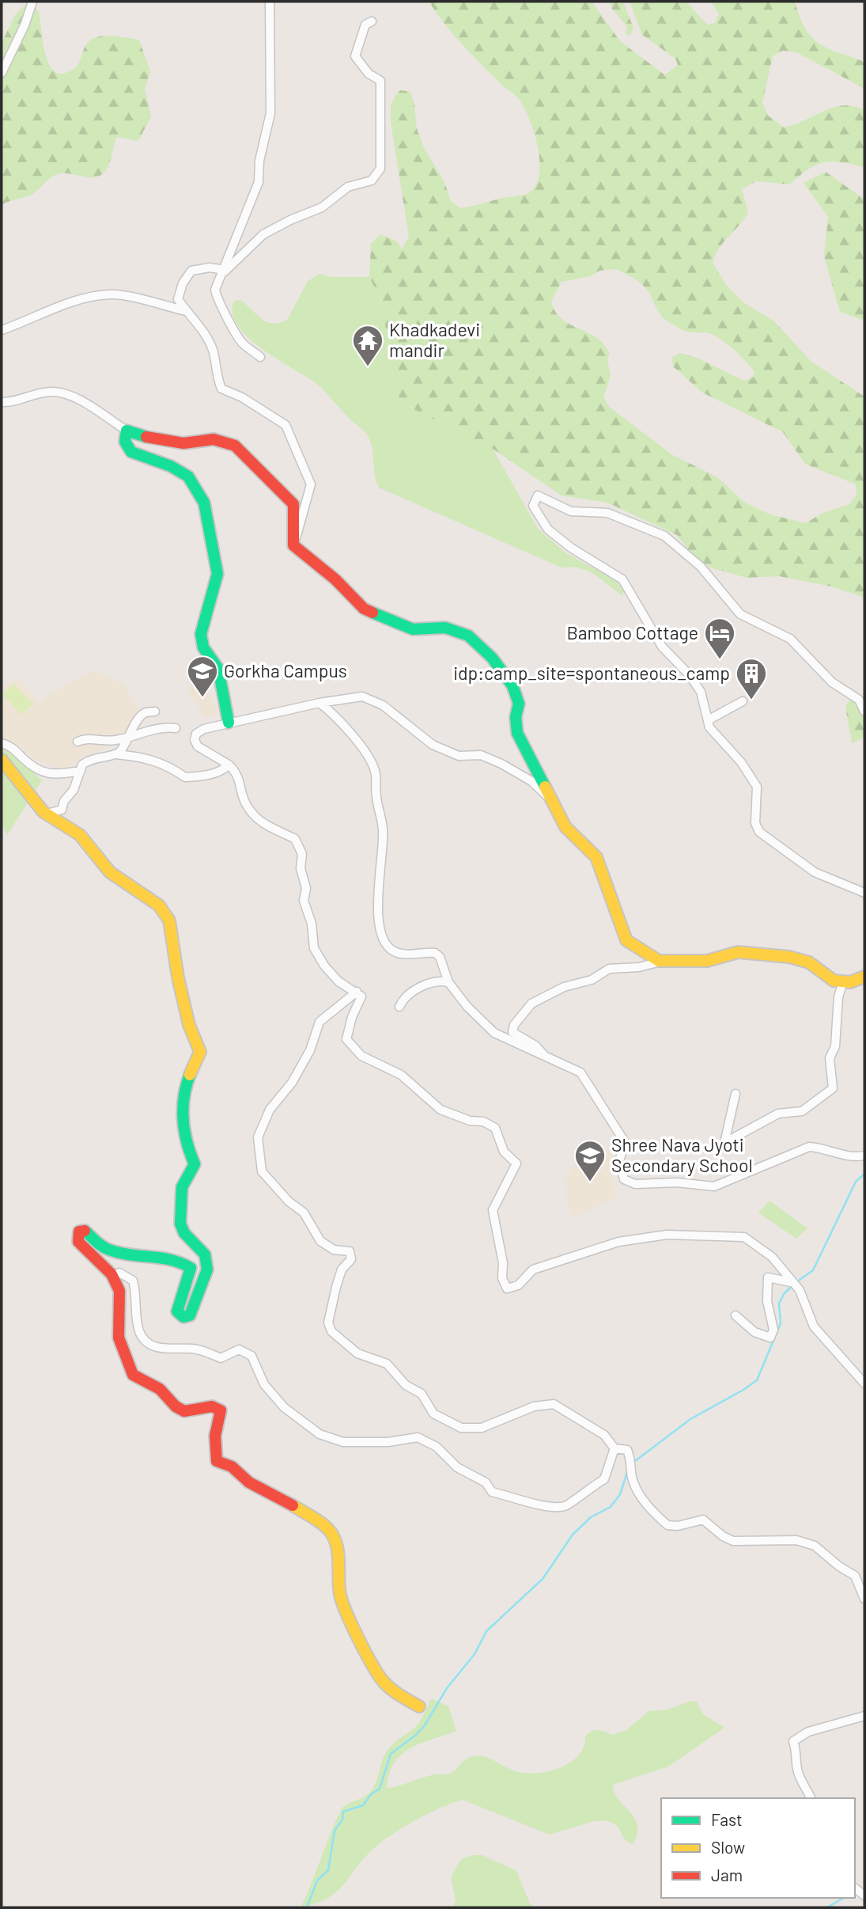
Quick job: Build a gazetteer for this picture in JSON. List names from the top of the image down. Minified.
{"places":{"temple":["Khadkadevi mandir"],"hotel":["Bamboo Cottage"],"school or university":["Gorkha Campus","Shree Nava Jyoti Secondary School"],"building":["idp:camp_site=spontaneous_camp"]},"legend":["Fast","Slow","Jam"]}
